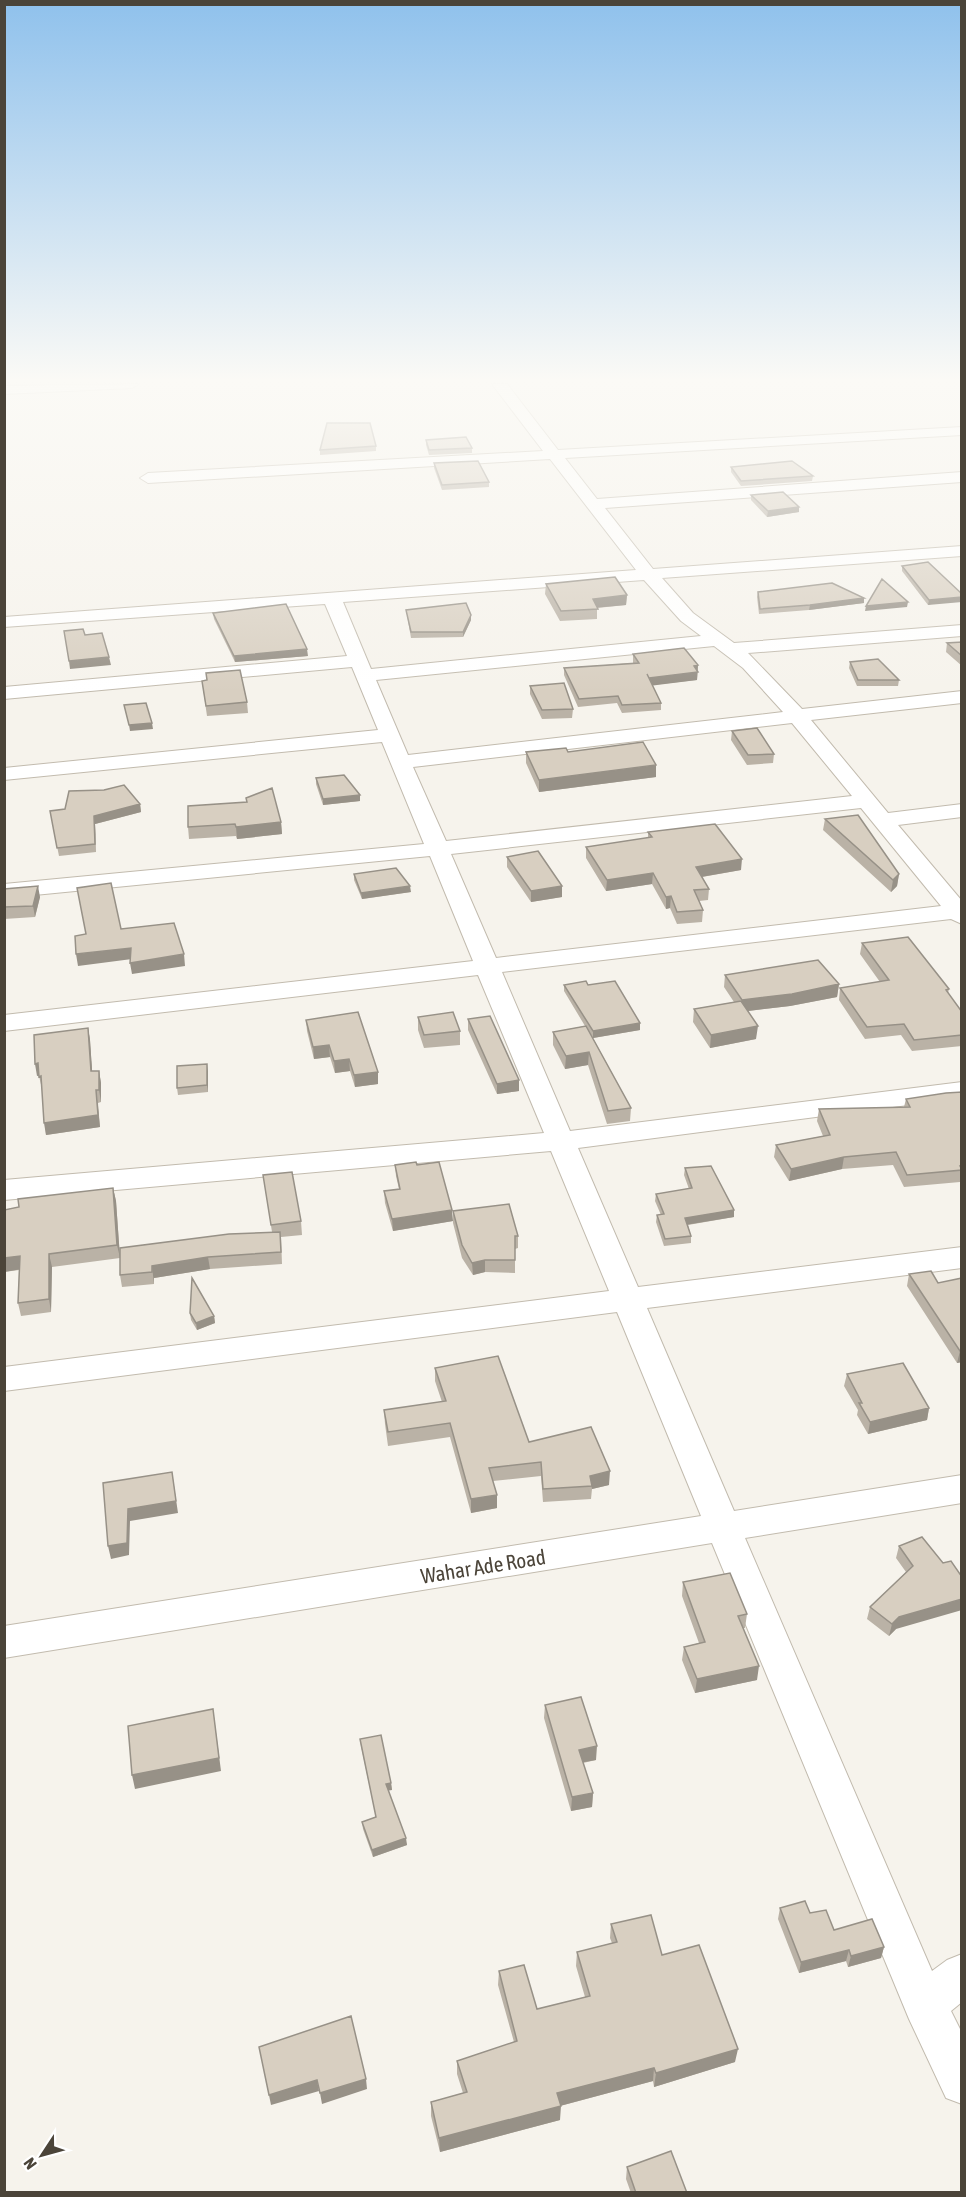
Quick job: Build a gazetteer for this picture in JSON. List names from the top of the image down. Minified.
{"streets":{"street":["Wahar Ade Road"]},"north":"bottom left"}
